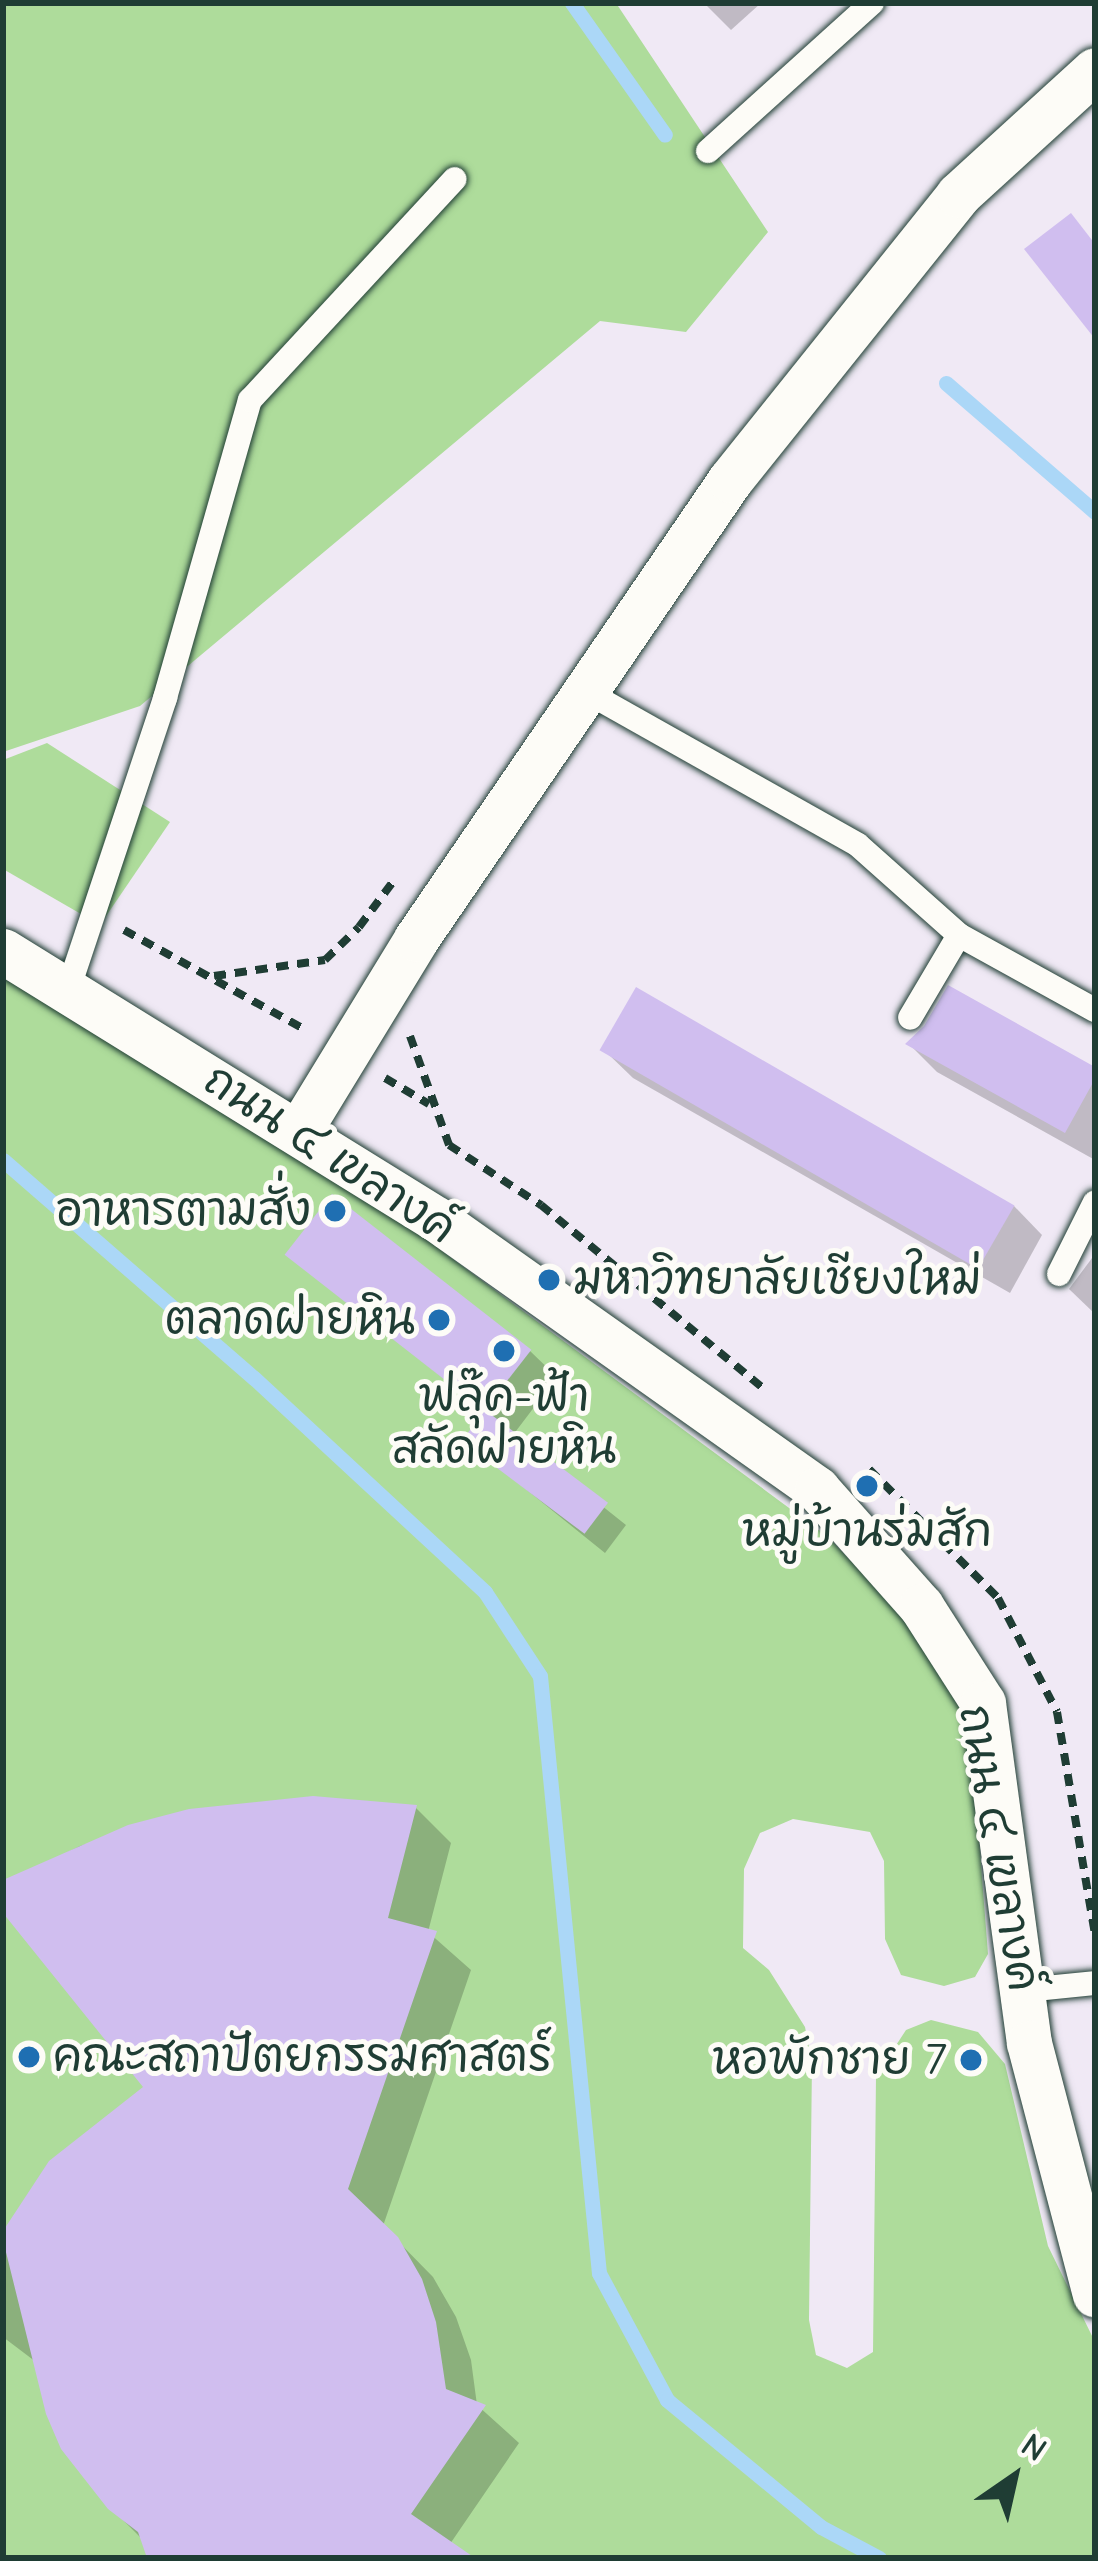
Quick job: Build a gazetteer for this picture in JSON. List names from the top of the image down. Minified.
{"streets":{"street":["ถนน ๔ เขลางค์"]},"places":["อาหารตามสั่ง","มหาวิทยาลัยเชียงใหม่","ตลาดฝายหิน","ฟลุ๊ค-ฟ้า สลัดฝายหิน","หมู่บ้านร่มสัก","คณะสถาปัตยกรรมศาสตร์","หอพักชาย 7"],"north":"top right"}
